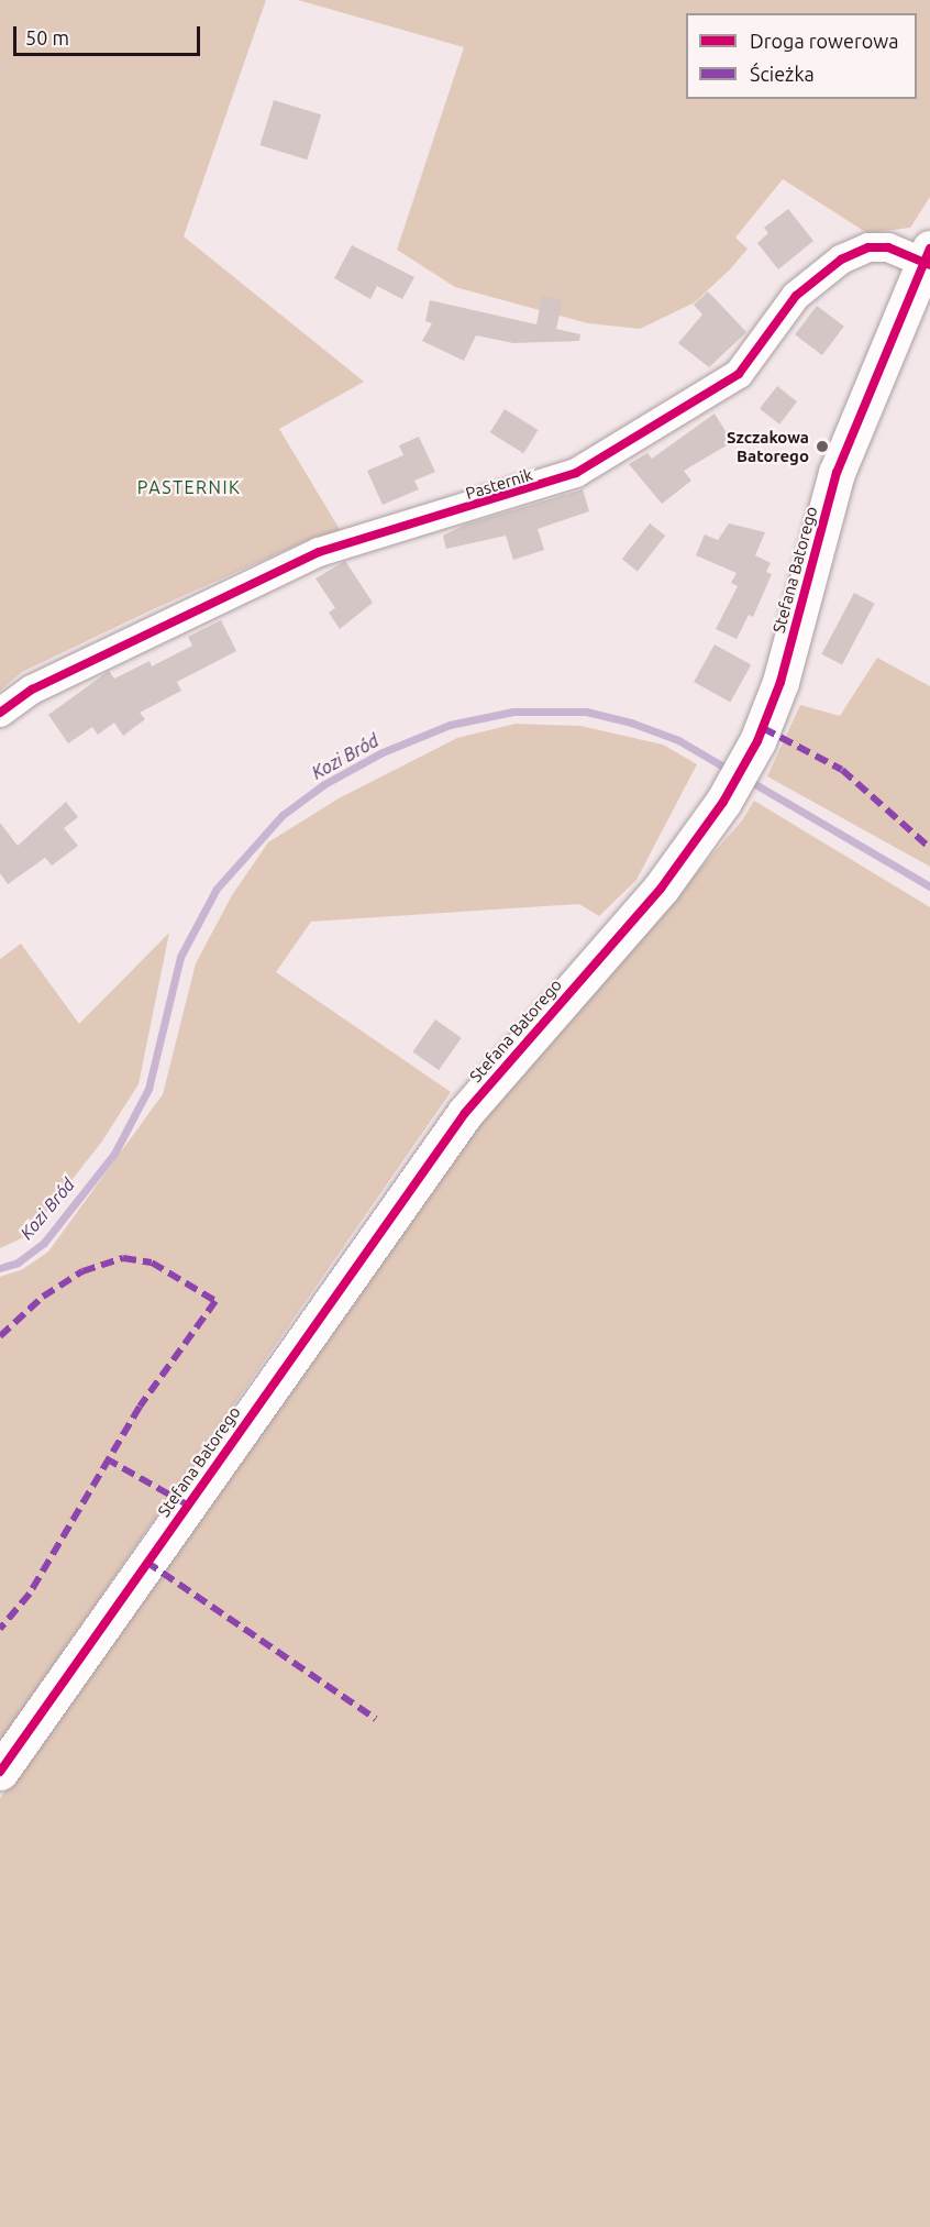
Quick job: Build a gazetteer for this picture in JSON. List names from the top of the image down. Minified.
{"streets":{"street":["Pasternik","Stefana Batorego"]},"crossings":[["Pasternik","Stefana Batorego"]],"districts":["PASTERNIK"],"water":["Kozi Bród"],"places":["Szczakowa Batorego"],"legend":["Droga rowerowa","Ścieżka"],"scale_bar":"50 m"}
